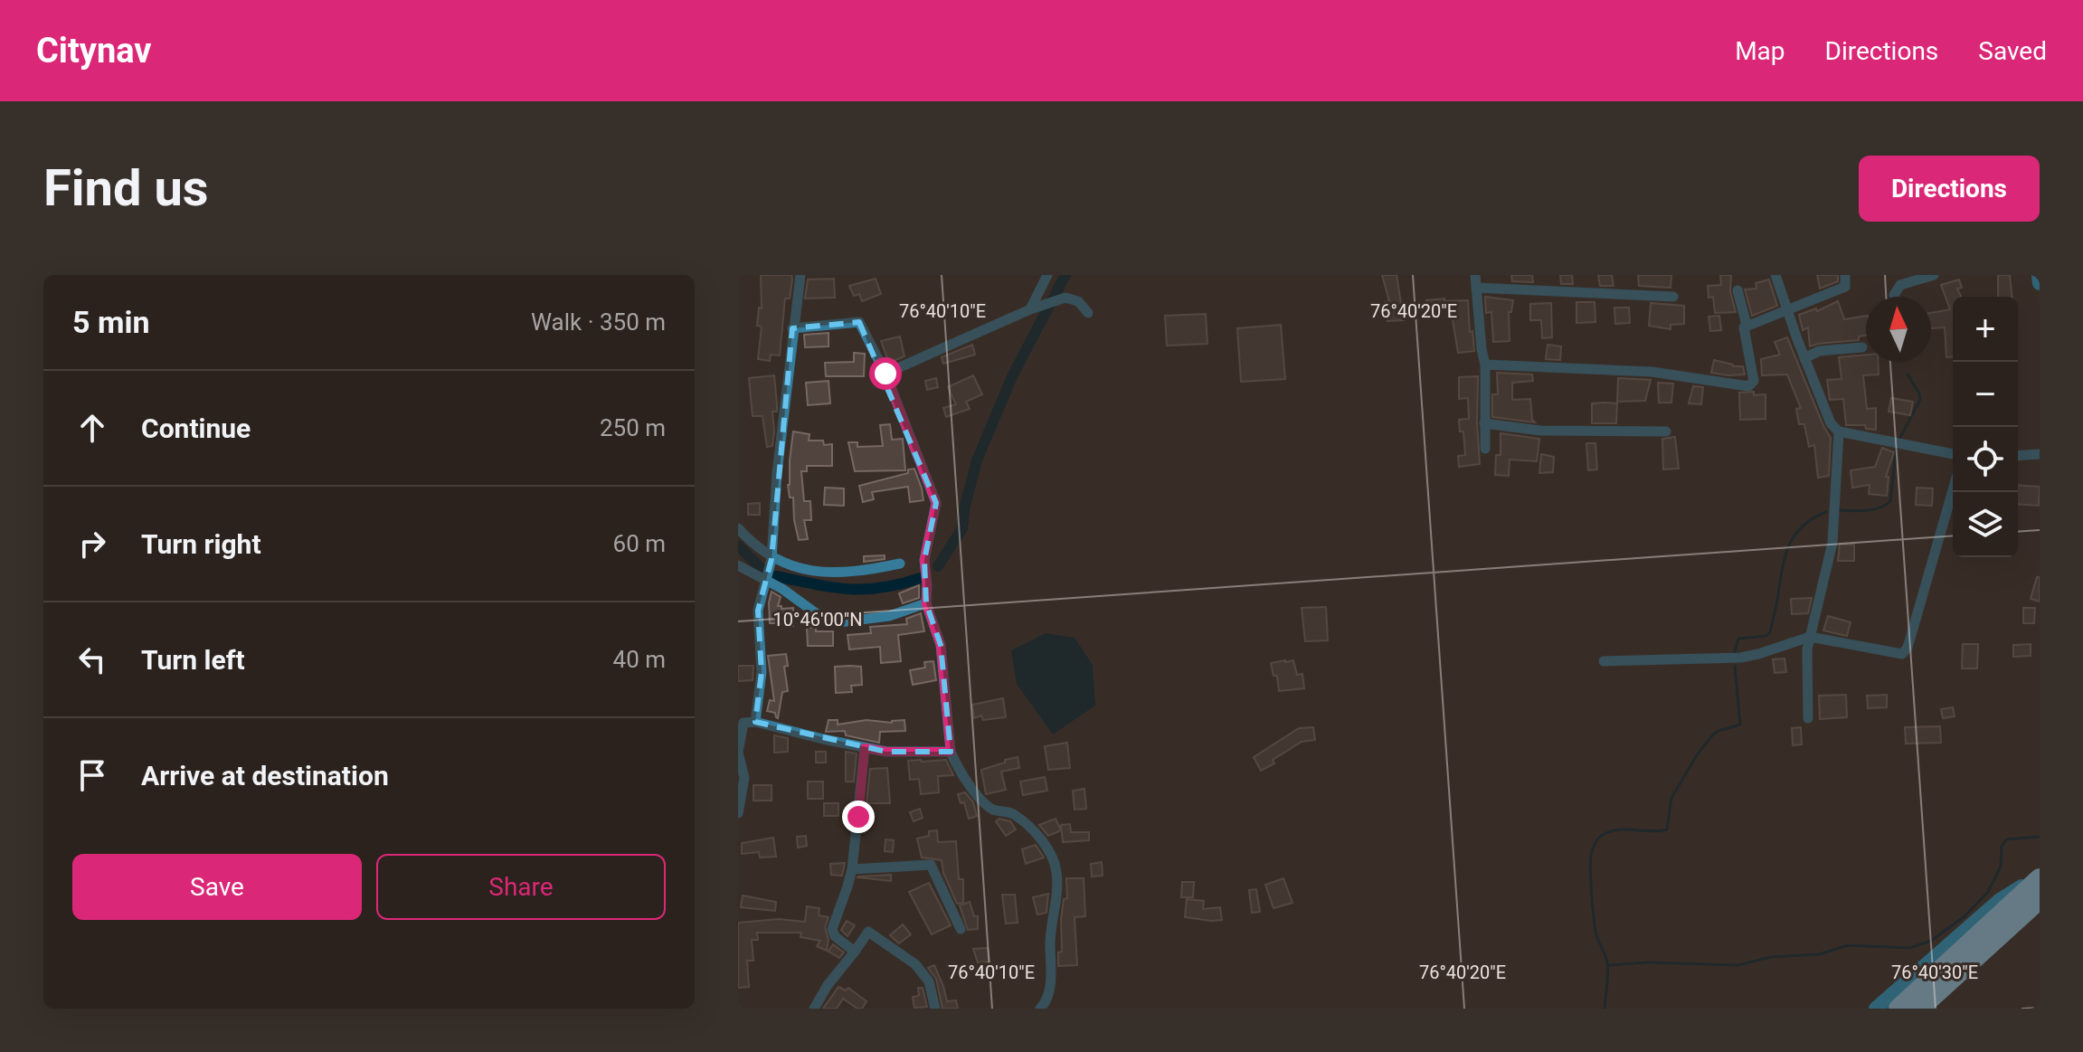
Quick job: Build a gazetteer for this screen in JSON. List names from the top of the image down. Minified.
{"north":"top","page":{"header":"Citynav","nav":["Map","Directions","Saved"],"buttons":["Directions",["Save","Share"]],"title":"Find us","heading":["5 min","Walk · 350 m"],"map_buttons":["+","−"],"list":[["Continue","250 m"],["Turn right","60 m"],["Turn left","40 m"],"Arrive at destination"]},"coordinates":["76°40'10\"E","76°40'20\"E","10°46'00\"N","76°40'30\"E"]}
